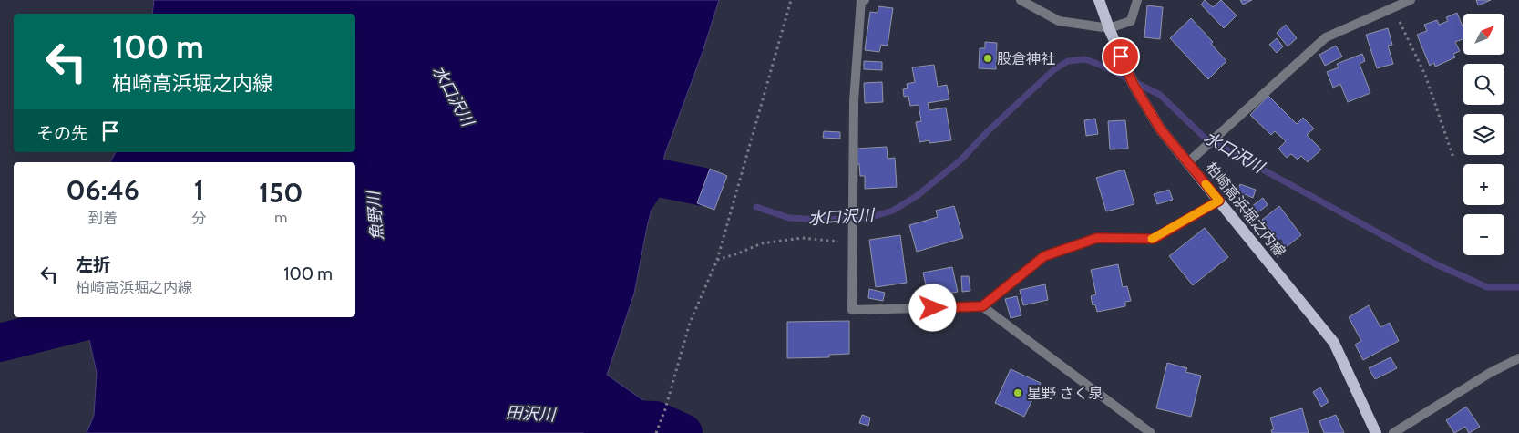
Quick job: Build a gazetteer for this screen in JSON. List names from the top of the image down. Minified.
{"streets":{"main road":["柏崎高浜堀之内線"]},"water":["水口沢川","魚野川","田沢川"],"places":["股倉神社","星野 さく泉"],"north":"top right","page":{"map_buttons":["+","−"],"turn":["100 m","柏崎高浜堀之内線"],"then":"その先","eta":["06:46","到着","1","分","150","m"],"list":[{"name":"左折","note":"柏崎高浜堀之内線","value":"100 m"}]}}
